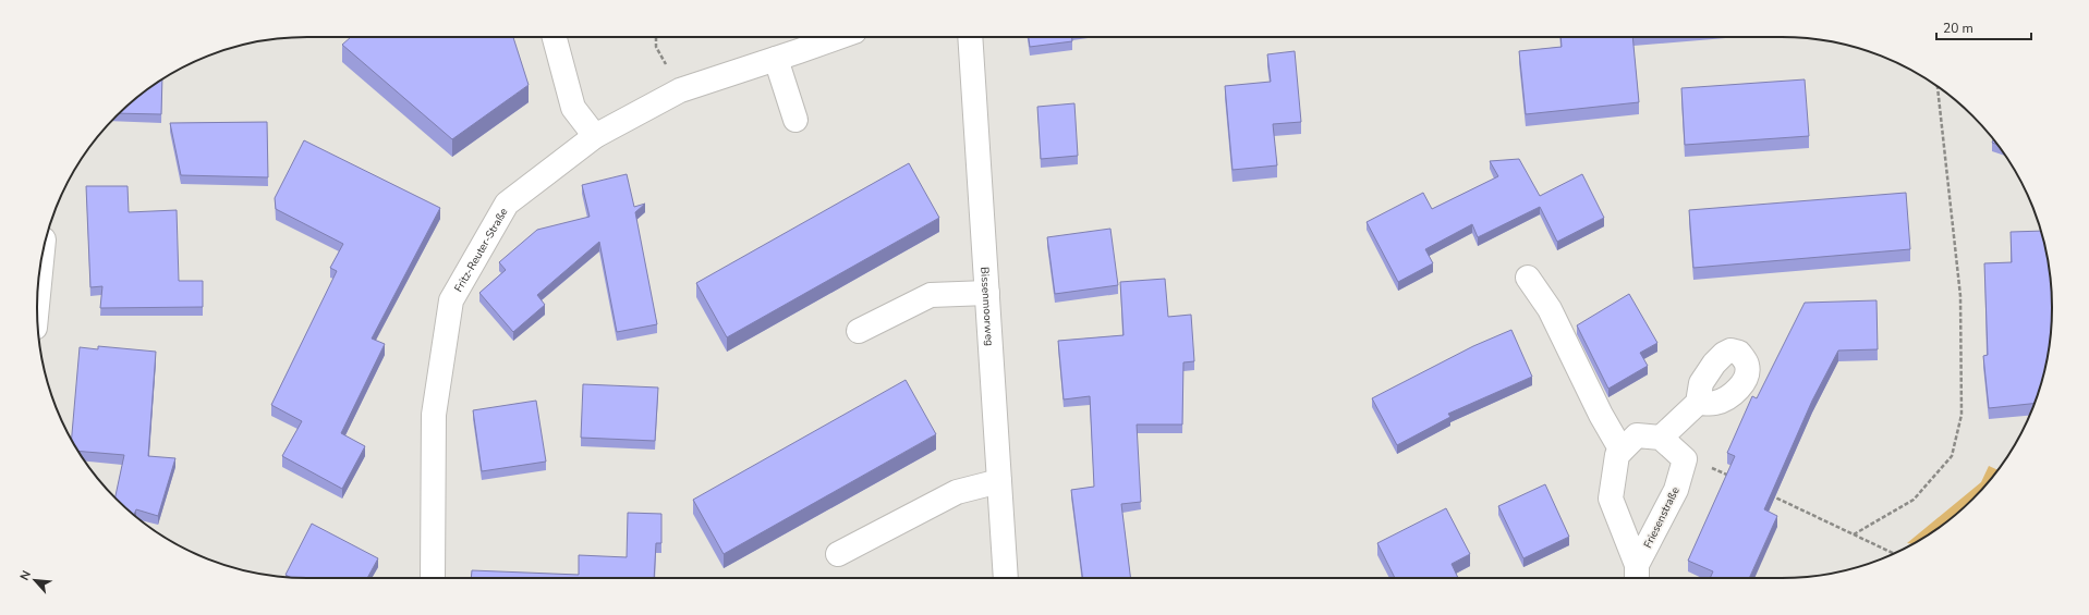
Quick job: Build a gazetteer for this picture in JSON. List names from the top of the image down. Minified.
{"streets":{"street":["Fritz-Reuter-Straße","Bissenmoorweg","Friesenstraße"]},"scale_bar":"20 m","north":"top left"}
